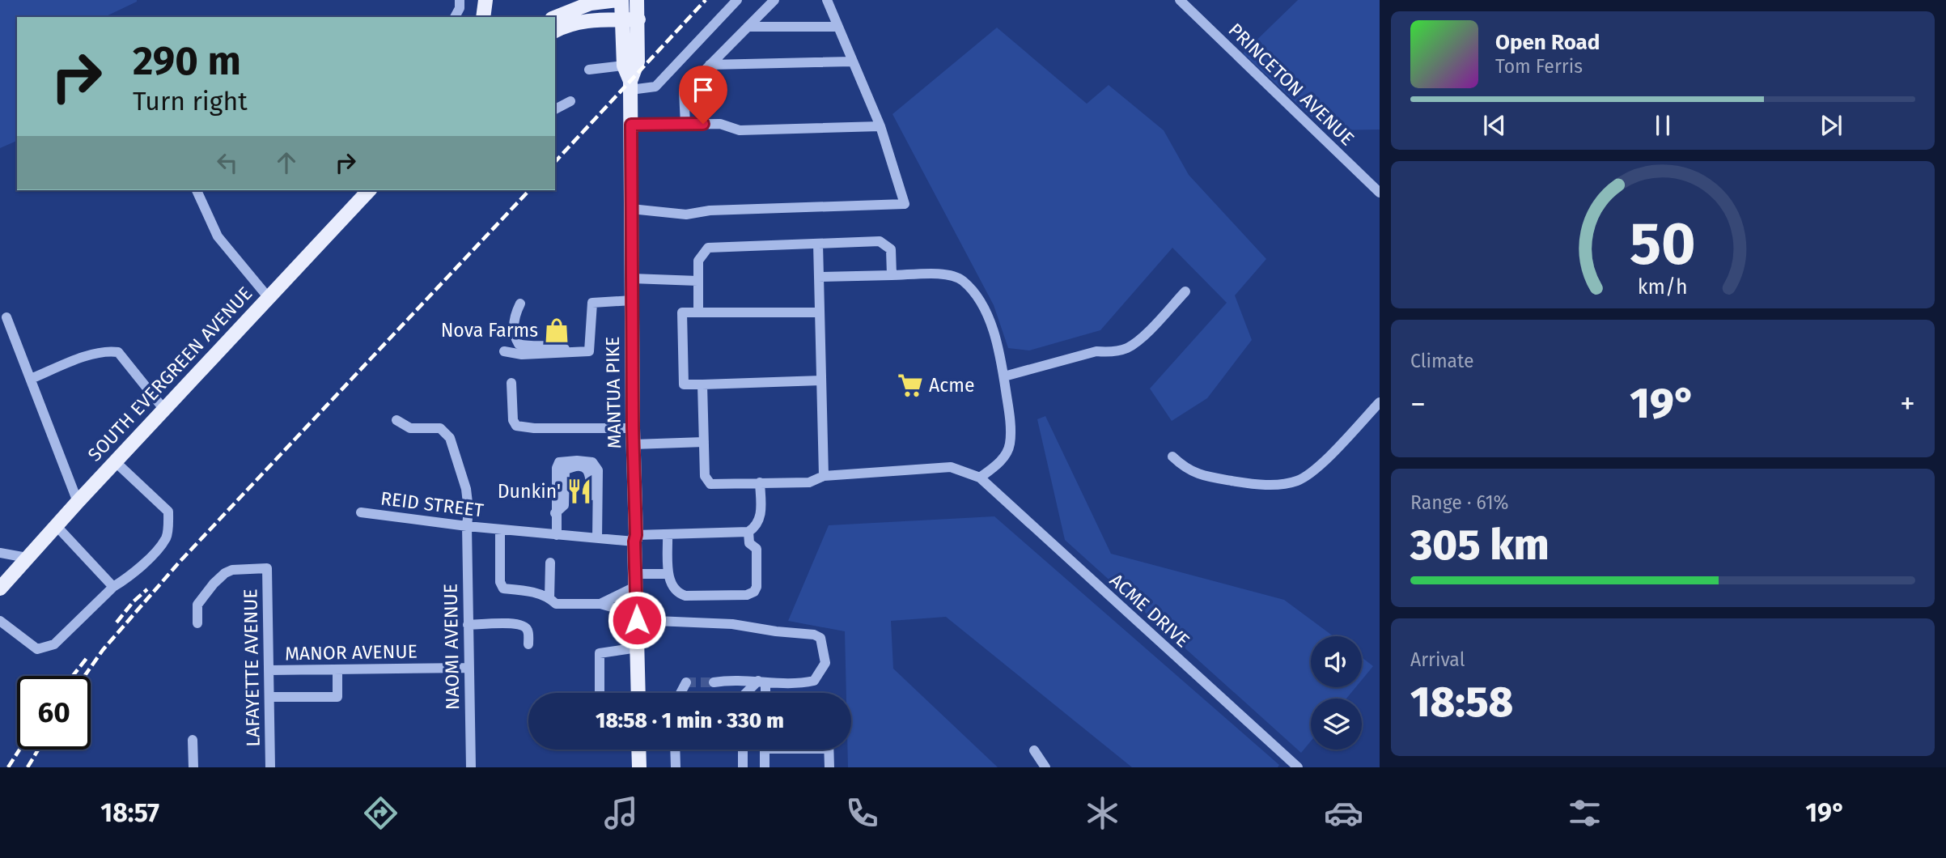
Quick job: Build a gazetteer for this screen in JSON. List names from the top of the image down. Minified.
{"streets":{"main road":["SOUTH EVERGREEN AVENUE","MANTUA PIKE"],"street":["PRINCETON AVENUE","REID STREET","ACME DRIVE","NAOMI AVENUE","MANOR AVENUE","LAFAYETTE AVENUE"]},"crossings":[["MANTUA PIKE","REID STREET"],["REID STREET","NAOMI AVENUE"],["NAOMI AVENUE","MANOR AVENUE"],["MANOR AVENUE","LAFAYETTE AVENUE"]],"places":{"shop":["Nova Farms"],"supermarket":["Acme"],"restaurant":["Dunkin'"]},"page":{"turn":["290 m","Turn right"],"song":["Open Road","Tom Ferris"],"tile":["Climate",["Range · 61%","305 km"],["Arrival","18:58"]],"heat":["−","19°","+"],"limit":"60","trip":"18:58 · 1 min · 330 m","tabs":["18:57","19°"],"gauge":["50","km/h"]}}
